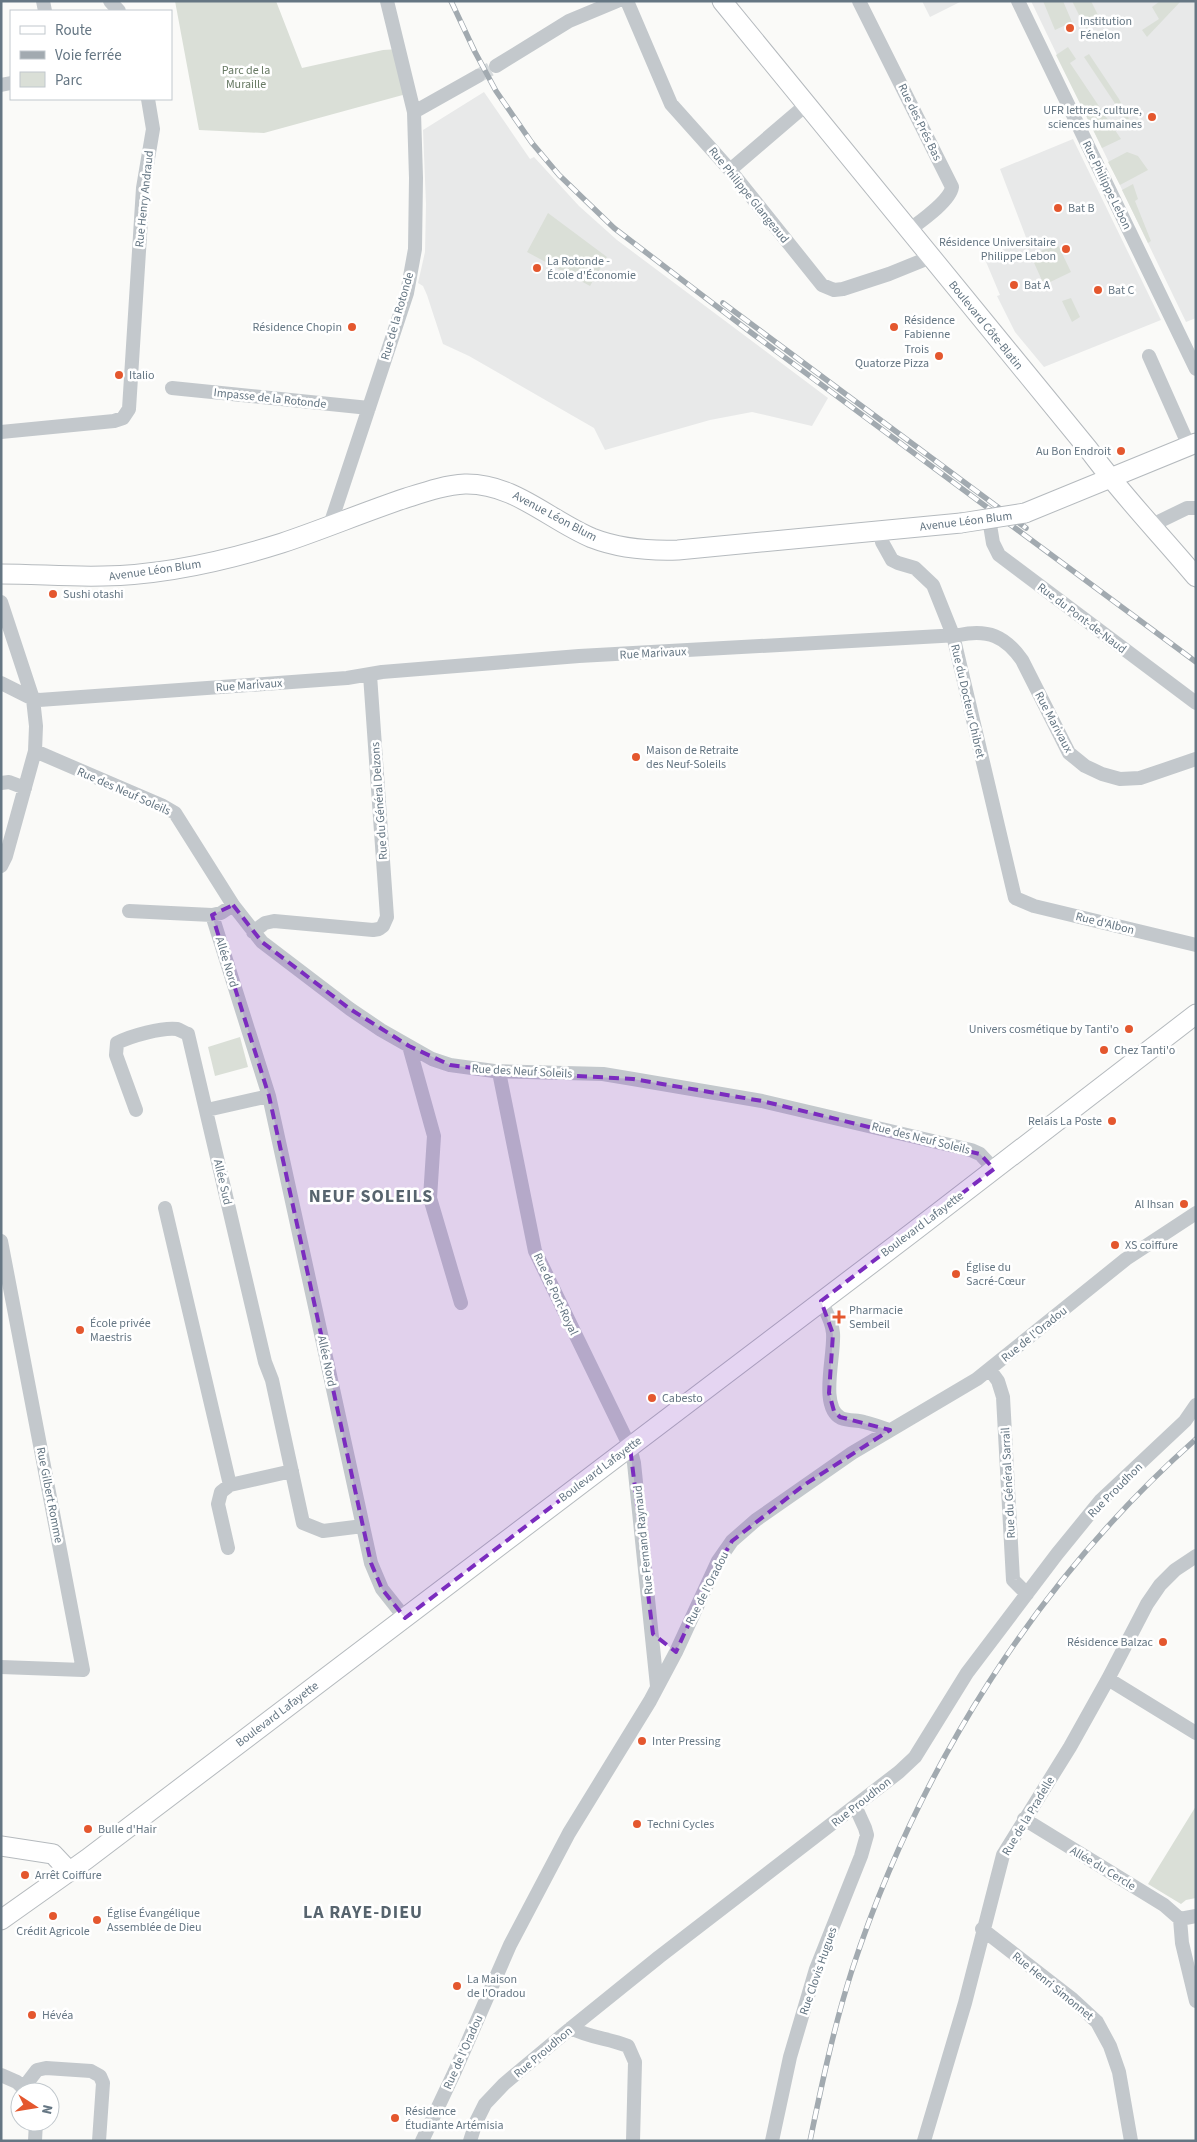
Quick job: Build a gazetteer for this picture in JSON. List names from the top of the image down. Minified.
{"streets":{"main road":["Boulevard Côte-Blatin","Avenue Léon Blum","Boulevard Lafayette"],"street":["Rue des Prés Bas","Rue Philippe Lebon","Rue Philippe Glangeaud","Rue Henry Andraud","Rue de la Rotonde","Impasse de la Rotonde","Rue du Pont-de-Naud","Rue Marivaux","Rue du Docteur Chibret","Rue des Neuf Soleils","Rue du Général Delzons","Rue d'Albon","Allée Nord","Allée Sud","Rue de Port-Royal","Rue de l'Oradou","Rue du Général Sarrail","Rue Proudhon","Rue Gilbert Romme","Rue Fernand Raynaud","Rue de la Pradelle","Allée du Cercle","Rue Clovis Hugues","Rue Henri Simonnet"]},"crossings":[["Rue des Prés Bas","Boulevard Côte-Blatin"],["Rue Philippe Glangeaud","Boulevard Côte-Blatin"],["Rue de la Rotonde","Impasse de la Rotonde"],["Rue de la Rotonde","Avenue Léon Blum"],["Boulevard Côte-Blatin","Avenue Léon Blum"],["Avenue Léon Blum","Rue du Pont-de-Naud"],["Avenue Léon Blum","Rue du Docteur Chibret"],["Rue Marivaux","Rue du Docteur Chibret"],["Rue Marivaux","Rue du Général Delzons"],["Rue du Docteur Chibret","Rue d'Albon"],["Rue des Neuf Soleils","Rue du Général Delzons"],["Rue des Neuf Soleils","Boulevard Lafayette"],["Rue des Neuf Soleils","Rue de Port-Royal"],["Allée Nord","Allée Sud"],["Allée Nord","Boulevard Lafayette"],["Boulevard Lafayette","Rue de Port-Royal"],["Boulevard Lafayette","Rue Fernand Raynaud"],["Rue de Port-Royal","Rue Fernand Raynaud"],["Rue de l'Oradou","Rue du Général Sarrail"],["Rue de l'Oradou","Rue Fernand Raynaud"],["Rue du Général Sarrail","Rue Proudhon"],["Rue Proudhon","Rue Clovis Hugues"],["Rue de la Pradelle","Allée du Cercle"],["Rue de la Pradelle","Rue Henri Simonnet"]],"districts":["NEUF SOLEILS","LA RAYE-DIEU"],"parks":["Parc de la Muraille"],"places":{"other":["Institution Fénelon","UFR lettres, culture, sciences humaines","Bat B","Résidence Universitaire Philippe Lebon","La Rotonde - École d'Économie","Bat A","Bat C","Résidence Chopin","Résidence Fabienne","Trois Quatorze Pizza","Italio","Au Bon Endroit","Sushi otashi","Maison de Retraite des Neuf-Soleils","Univers cosmétique by Tanti'o","Chez Tanti'o","Relais La Poste","Al Ihsan","XS coiffure","Église du Sacré-Cœur","École privée Maestris","Cabesto","Résidence Balzac","Inter Pressing","Techni Cycles","Bulle d'Hair","Arrêt Coiffure","Crédit Agricole","Église Évangélique Assemblée de Dieu","La Maison de l'Oradou","Hévéa","Résidence Étudiante Artémisia"],"health":["Pharmacie Sembeil"]},"legend":["Route","Voie ferrée","Parc"],"north":"right"}
